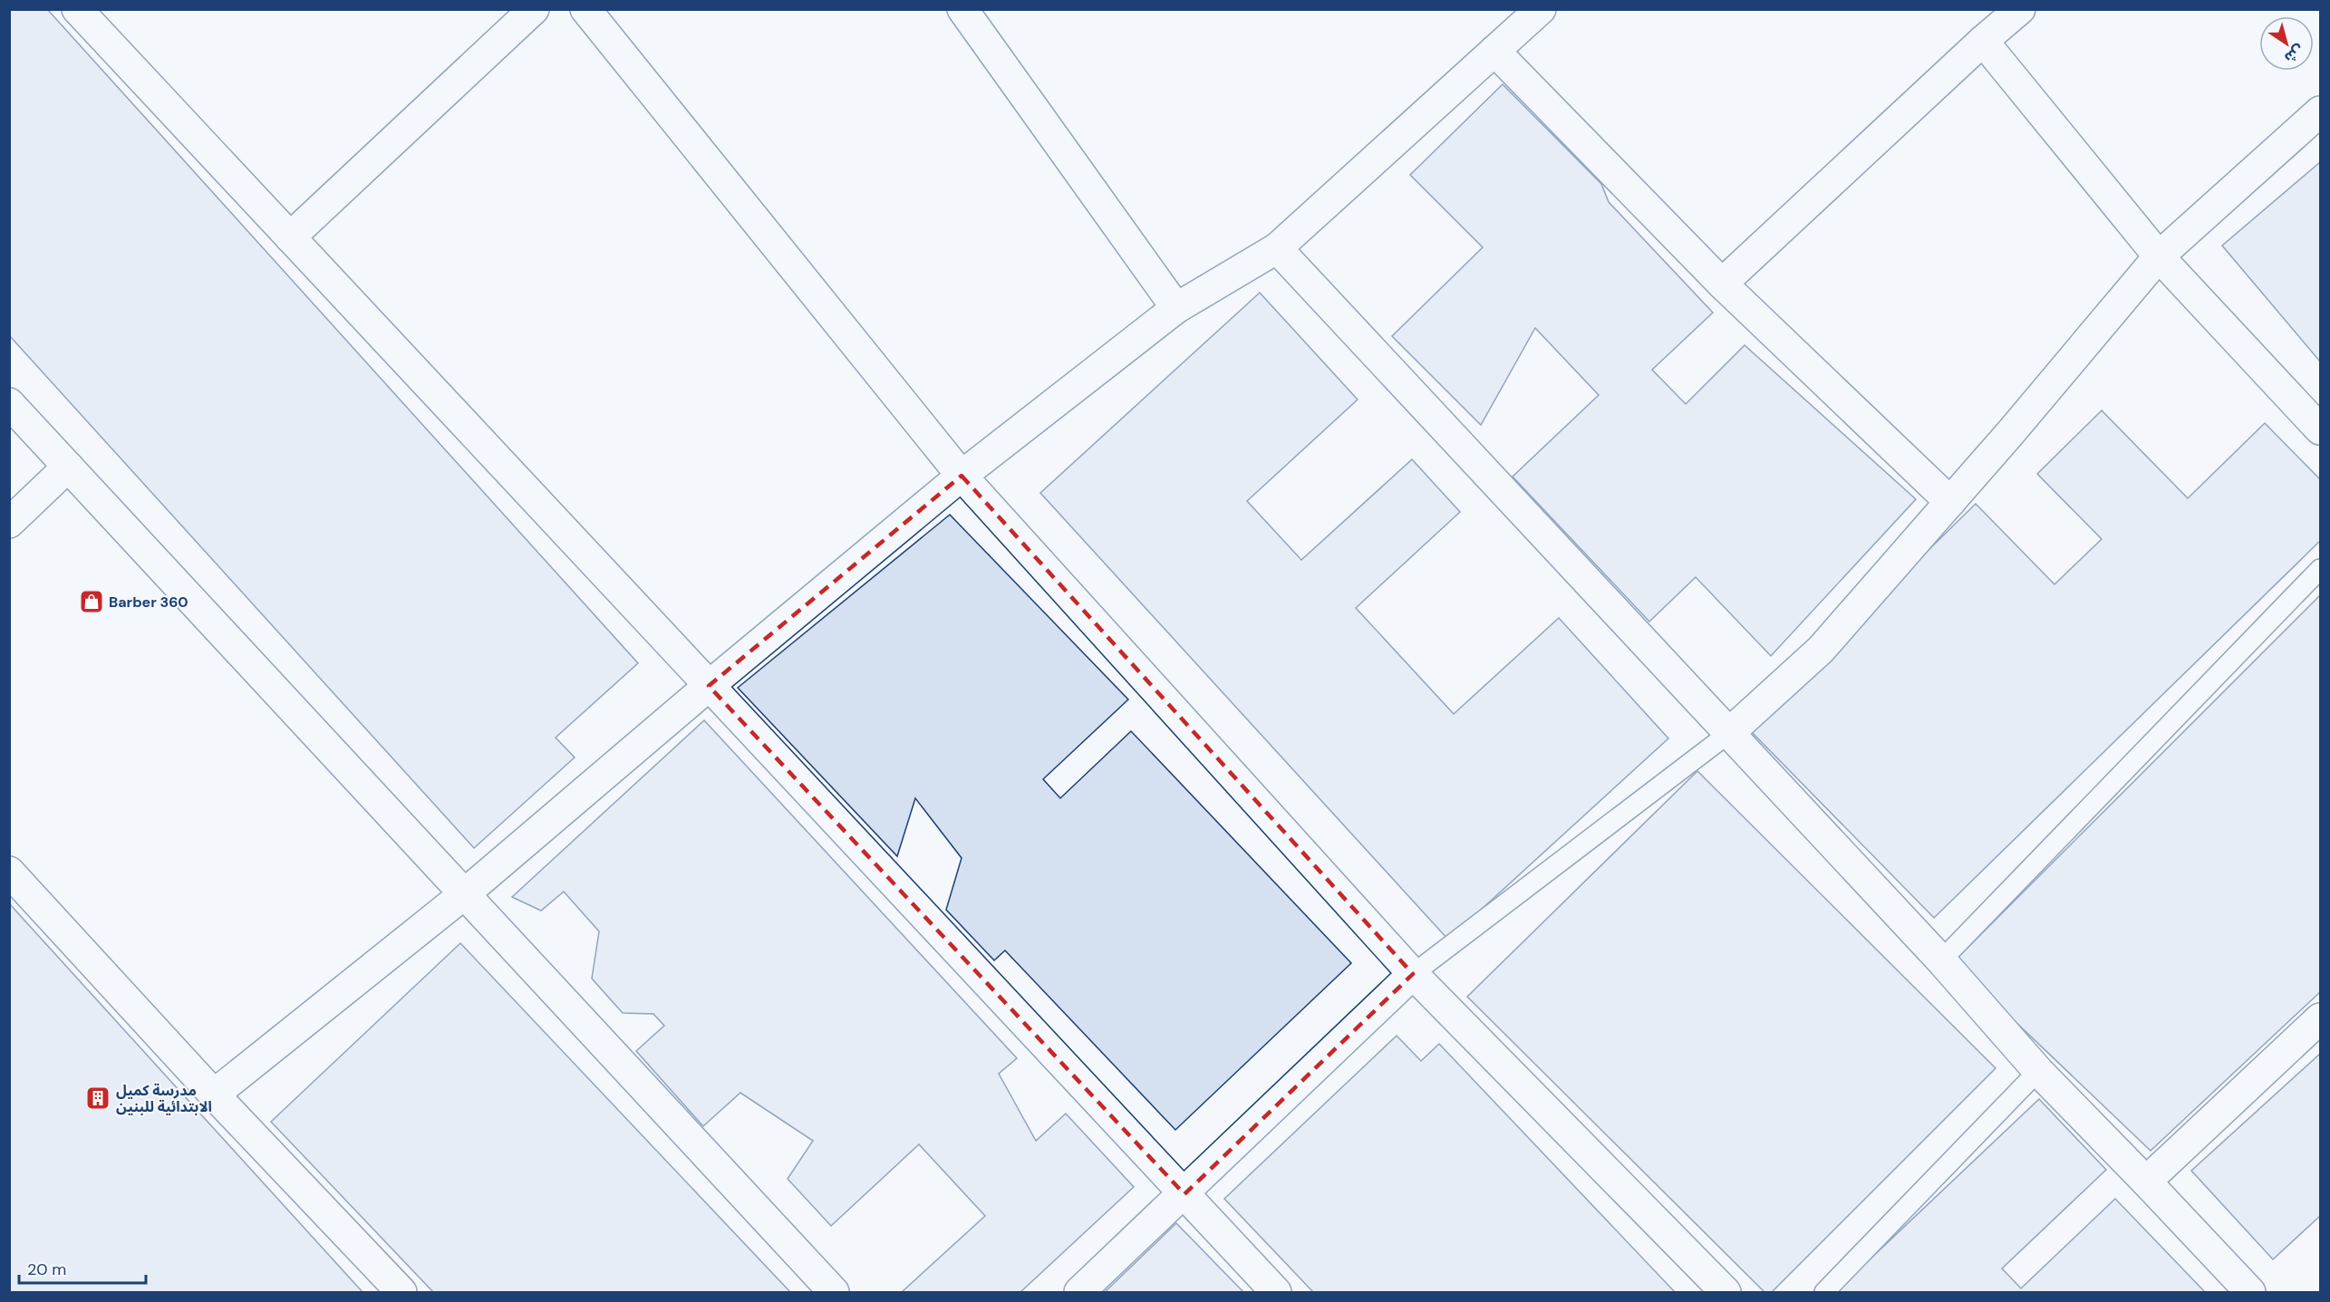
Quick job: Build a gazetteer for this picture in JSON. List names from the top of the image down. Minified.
{"places":{"shop":["Barber 360"],"building":["مدرسة كميل الابتدائية للبنين"]},"scale_bar":"20 m","north":"bottom right"}
